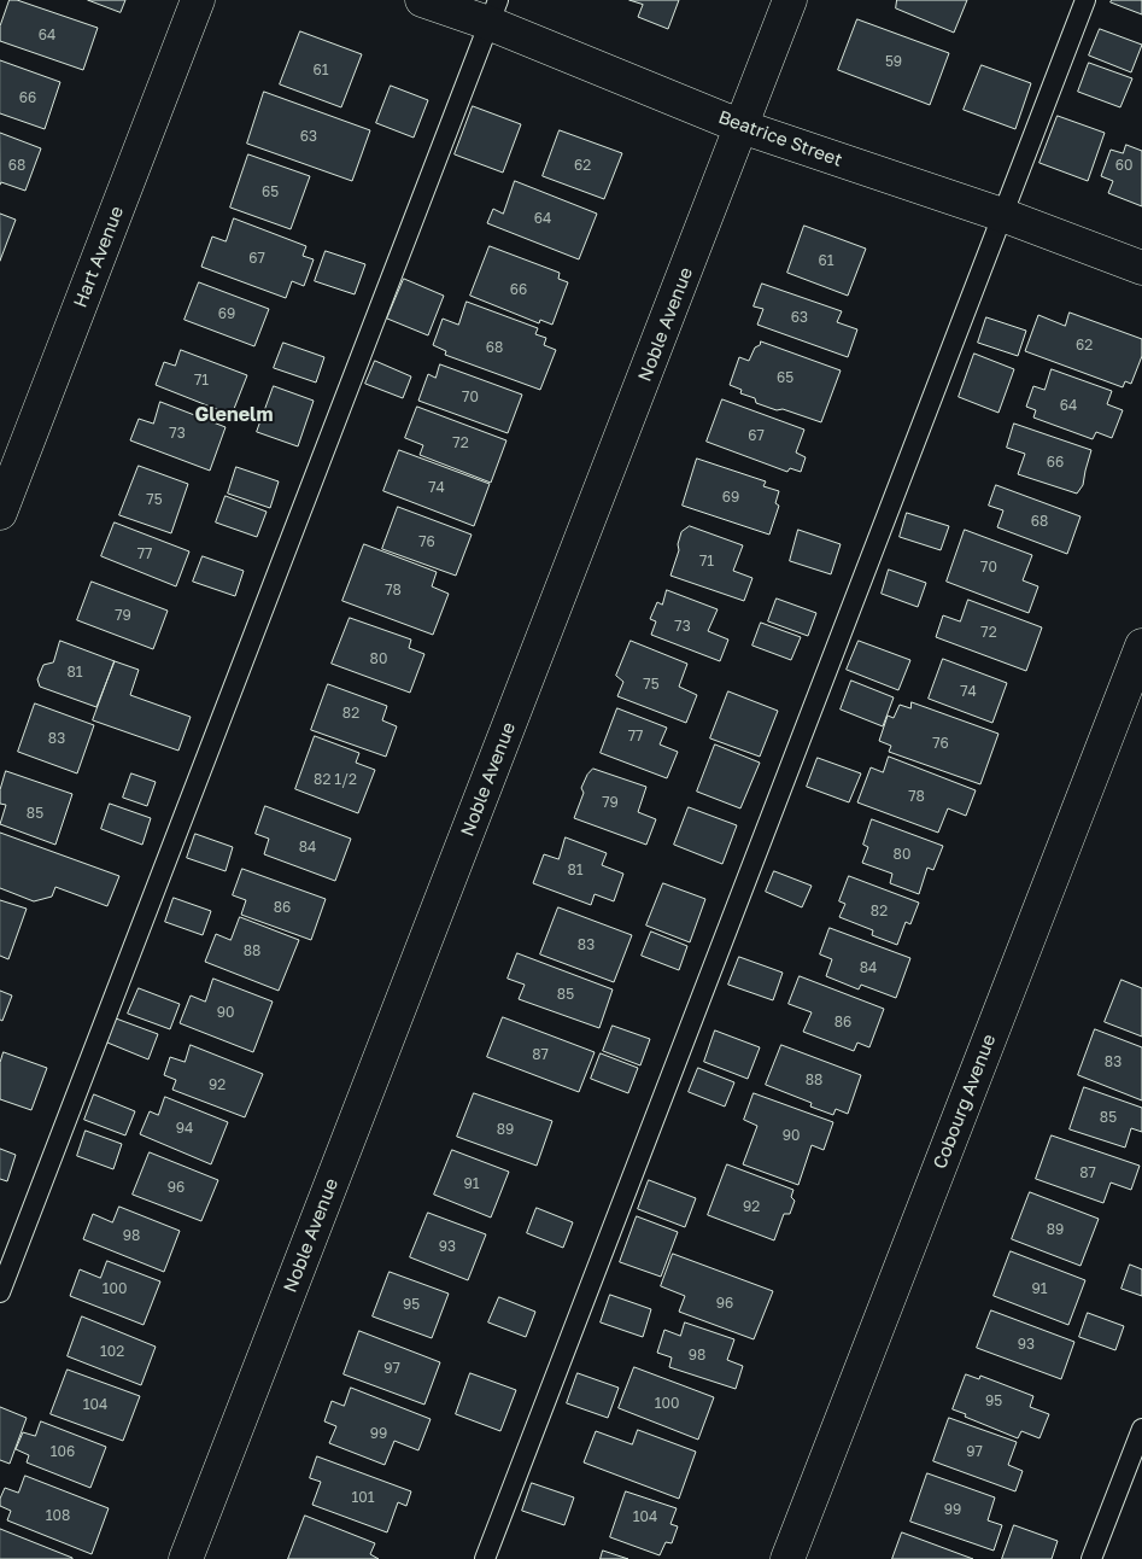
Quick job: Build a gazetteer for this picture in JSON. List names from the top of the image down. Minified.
{"streets":{"street":["Beatrice Street","Hart Avenue","Noble Avenue","Cobourg Avenue"]},"crossings":[["Beatrice Street","Noble Avenue"]],"districts":["Glenelm"],"house_numbers":["64","59","61","66","63","68","62","60","65","64","67","61","66","69","63","62","68","65","71","70","64","73","67","72","66","74","69","75","68","76","77","71","70","78","79","73","72","80","81","75","74","82","77","83","76","82 1/2","78","79","85","84","80","81","86","82","83","88","84","85","90","86","87","83","88","92","85","94","89","90","87","91","96","92","89","98","93","100","91","96","95","93","102","98","97","95","100","104","99","106","97","101","99","108","104"]}
